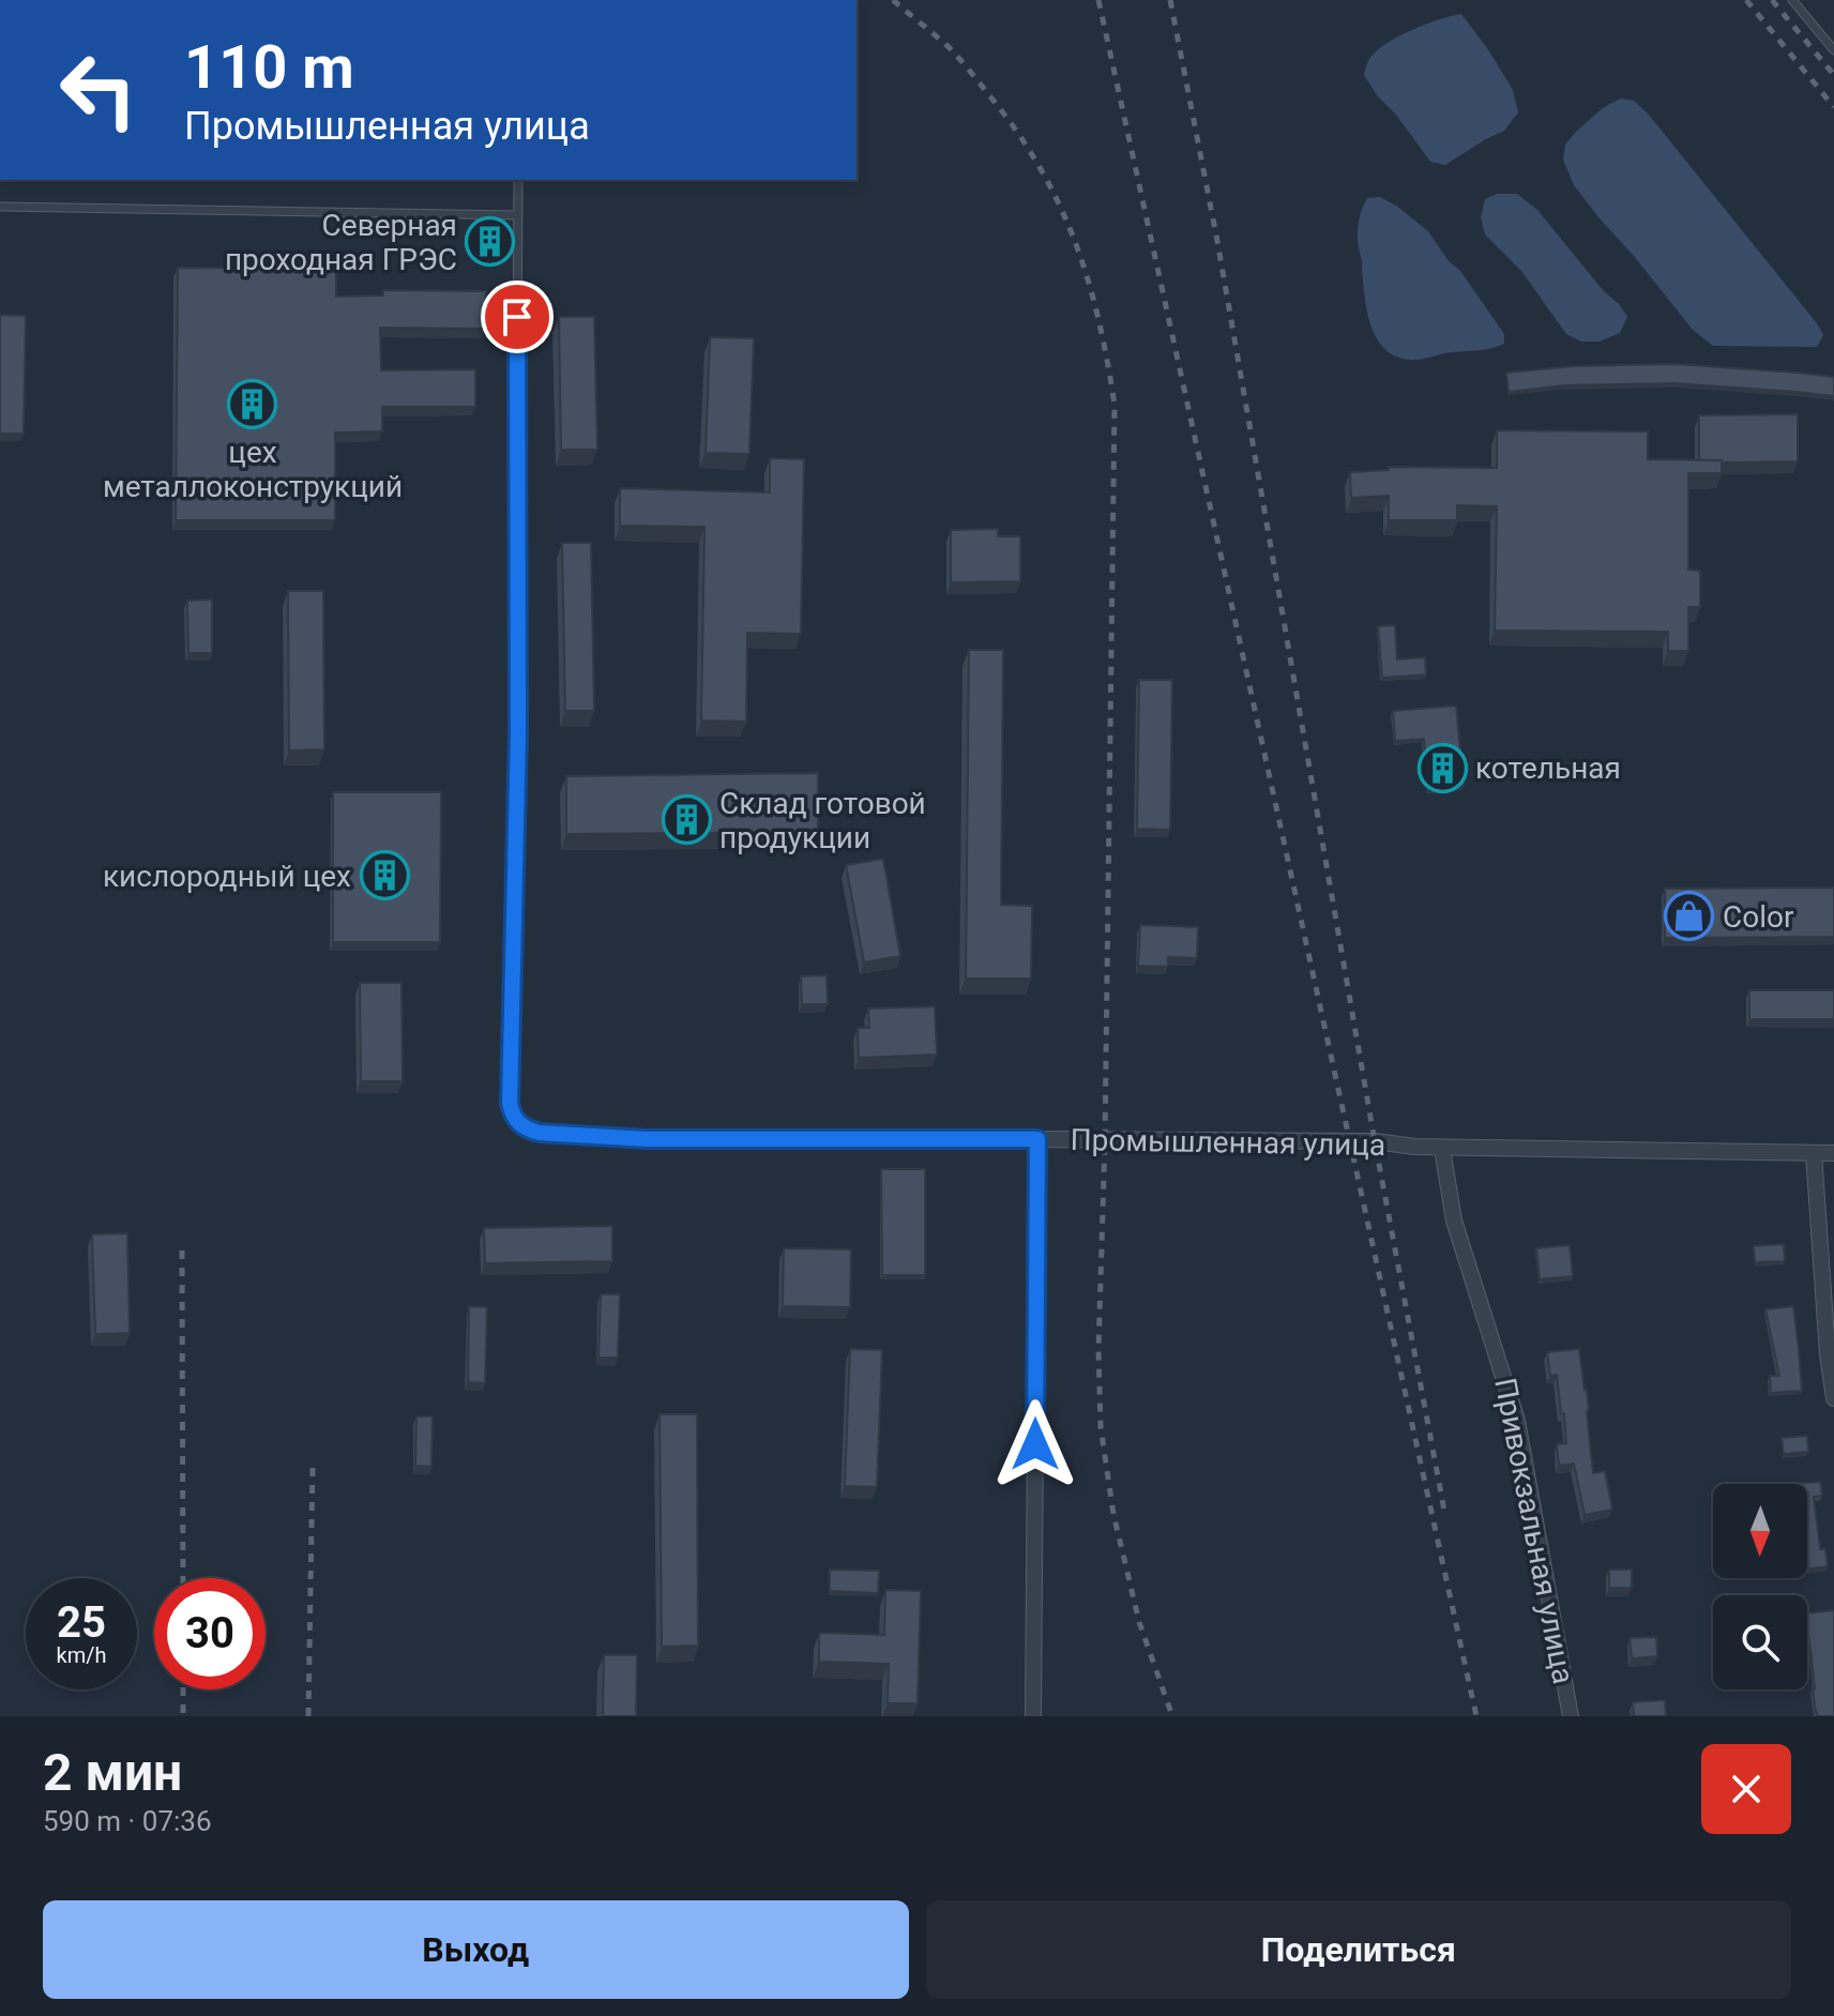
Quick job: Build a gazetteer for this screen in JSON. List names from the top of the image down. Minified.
{"streets":{"street":["Промышленная улица","Привокзальная улица"]},"crossings":[["Промышленная улица","Привокзальная улица"]],"places":{"building":["Северная проходная ГРЭС","цех металлоконструкций","котельная","Склад готовой продукции","кислородный цех"],"shop":["Color"]},"north":"bottom","page":{"turn":["110 m","Промышленная улица"],"speed":"25 km/h","limit":"30","heading":["2 мин","590 m · 07:36"],"buttons":["Выход","Поделиться"]}}
